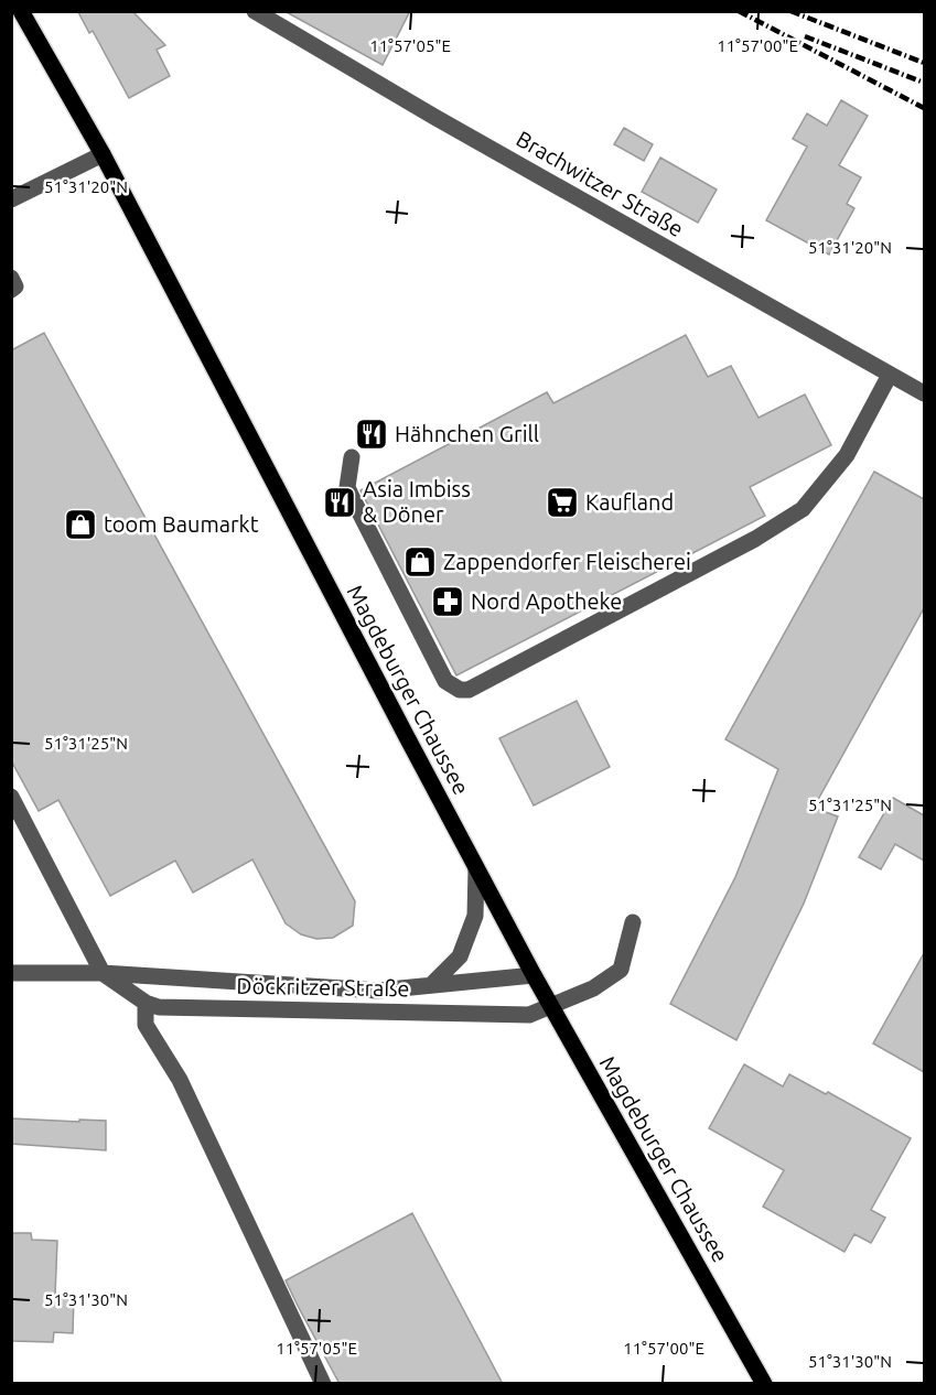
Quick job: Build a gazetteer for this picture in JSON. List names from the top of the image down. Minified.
{"streets":{"main road":["Magdeburger Chaussee"],"street":["Brachwitzer Straße","Döckritzer Straße"]},"crossings":[["Magdeburger Chaussee","Döckritzer Straße"]],"places":{"restaurant":["Hähnchen Grill","Asia Imbiss & Döner"],"supermarket":["Kaufland"],"shop":["toom Baumarkt","Zappendorfer Fleischerei"],"pharmacy":["Nord Apotheke"]},"coordinates":["11°57'05\"E","11°57'00\"E","51°31'20\"N","51°31'25\"N","51°31'30\"N"]}
